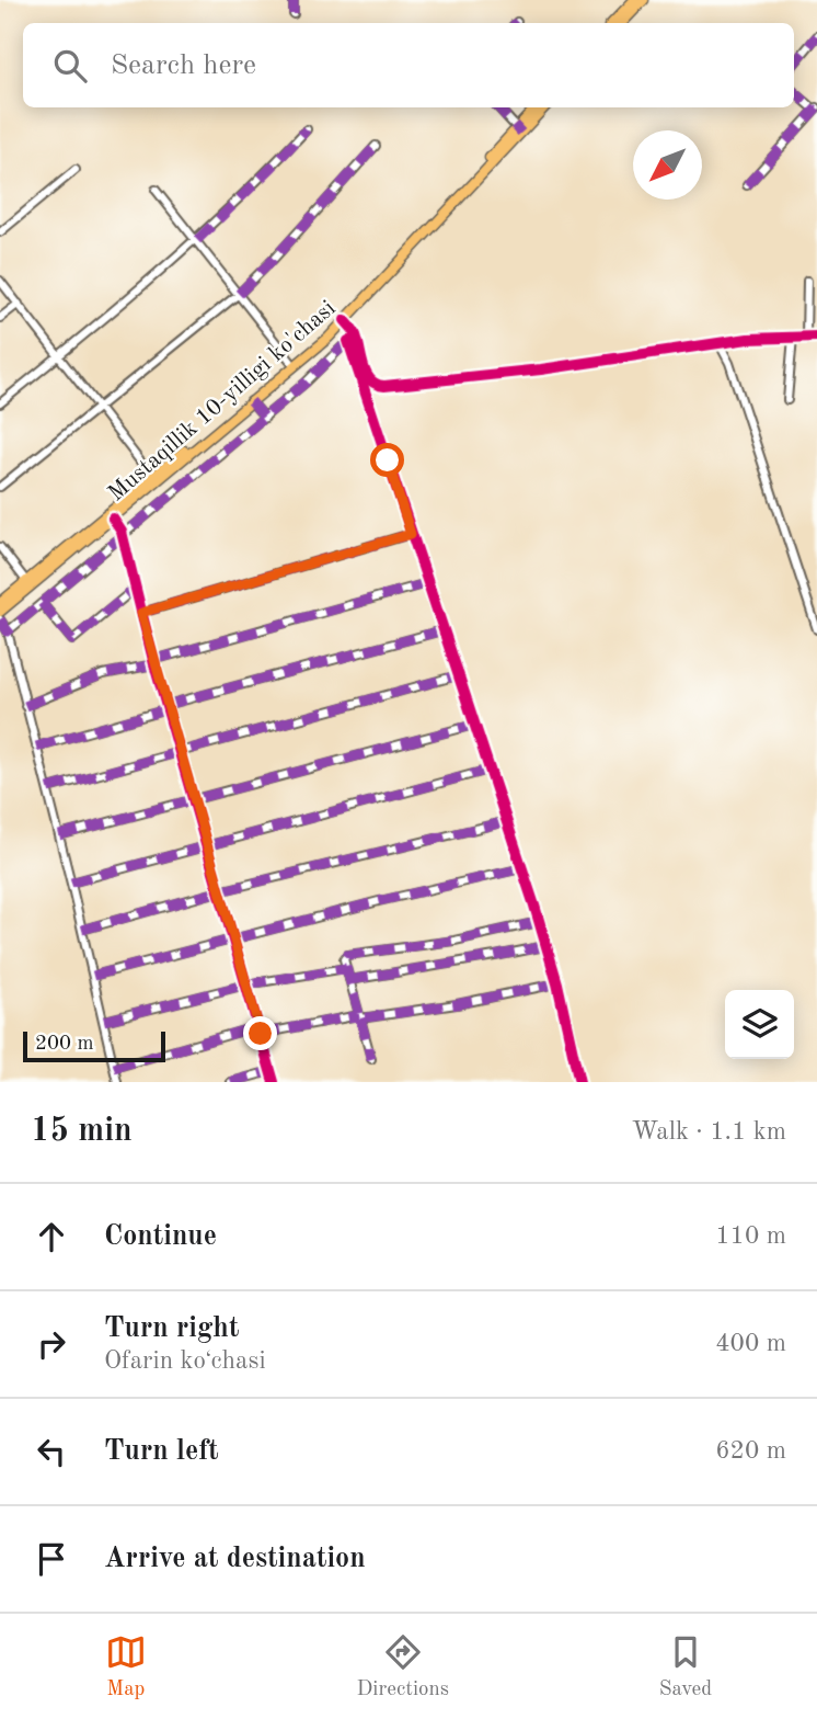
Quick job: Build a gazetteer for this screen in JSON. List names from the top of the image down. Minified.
{"streets":{"main road":["Mustaqillik 10-yilligi ko'chasi"]},"scale_bar":"200 m","north":"bottom left","page":{"search":"Search here","scale":"200 m","heading":["15 min","Walk · 1.1 km"],"list":[["Continue","110 m"],["Turn right","Ofarin koʻchasi","400 m"],["Turn left","620 m"],"Arrive at destination"],"nav":["Map","Directions","Saved"]}}
